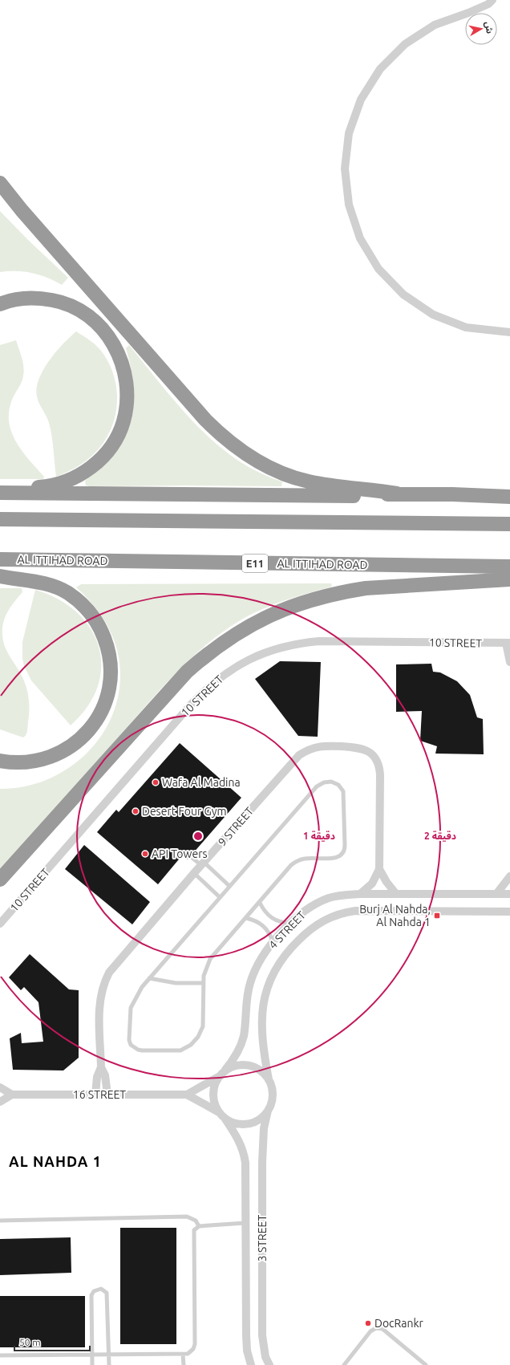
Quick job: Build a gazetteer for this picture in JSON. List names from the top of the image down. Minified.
{"streets":{"highway":["AL ITTIHAD ROAD","E11"],"street":["10 STREET","9 STREET","4 STREET","16 STREET","3 STREET"]},"crossings":[["4 STREET","3 STREET"]],"districts":["AL NAHDA 1"],"places":{"other":["Wafa Al Madina","Desert Four Gym","API Towers","DocRankr"],"transit":["Burj Al Nahda, Al Nahda 1"]},"scale_bar":"50 m","north":"right","rings":["1 دقيقة","2 دقيقة"]}
